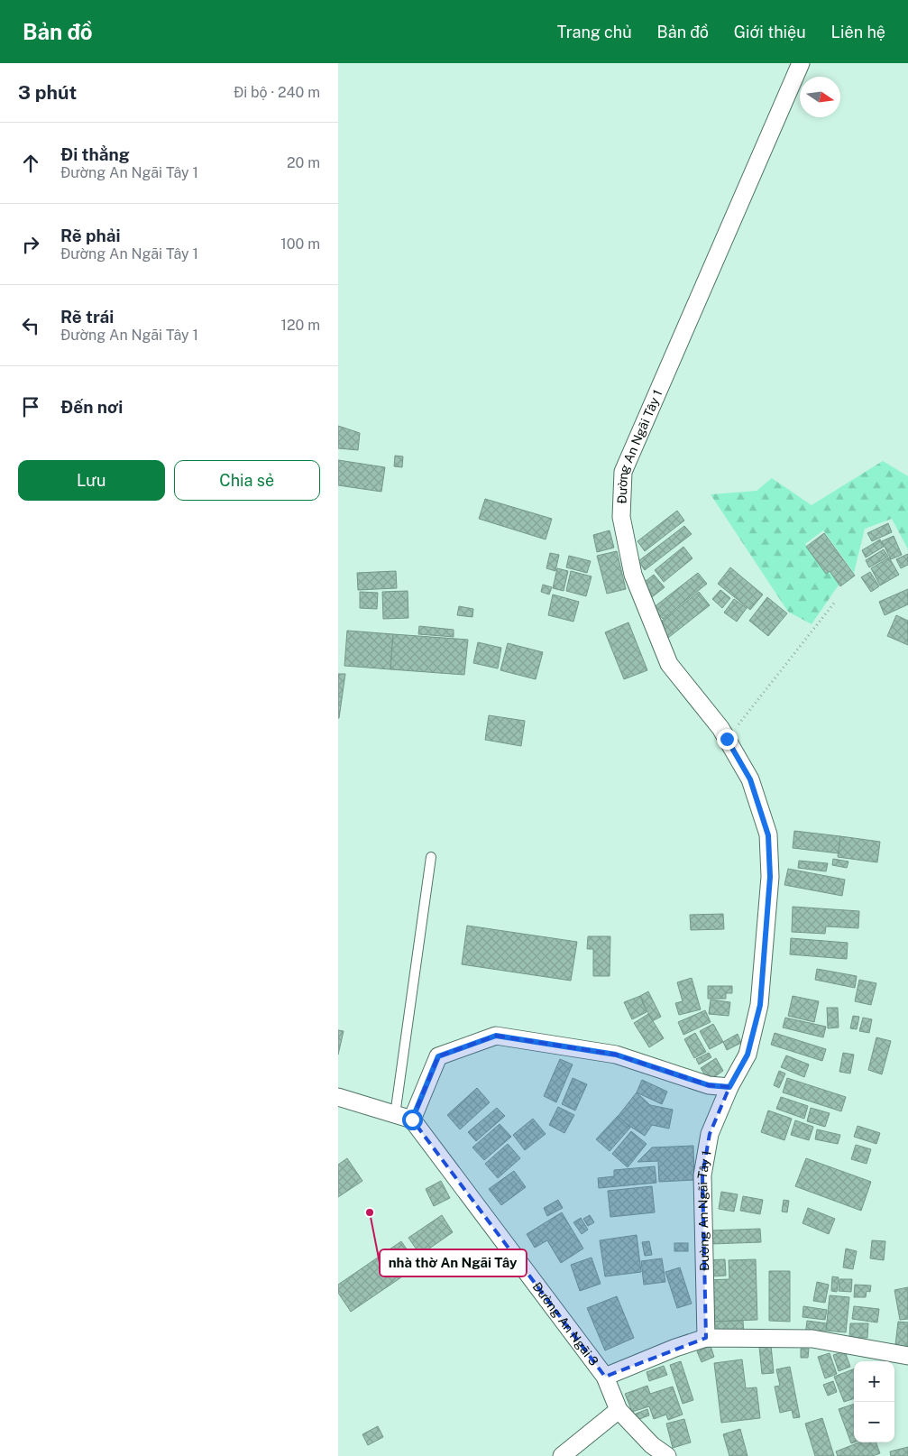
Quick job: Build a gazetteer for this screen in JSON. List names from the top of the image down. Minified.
{"streets":{"street":["Đường An Ngãi Tây 1","Đường An Ngãi 3"]},"places":["nhà thờ An Ngãi Tây"],"north":"right","page":{"header":"Bản đồ","nav":["Trang chủ","Bản đồ","Giới thiệu","Liên hệ"],"heading":["3 phút","Đi bộ · 240 m"],"list":[["Đi thẳng","Đường An Ngãi Tây 1","20 m"],["Rẽ phải","Đường An Ngãi Tây 1","100 m"],["Rẽ trái","Đường An Ngãi Tây 1","120 m"],"Đến nơi"],"buttons":["Lưu","Chia sẻ"],"map_buttons":["+","−"]}}
